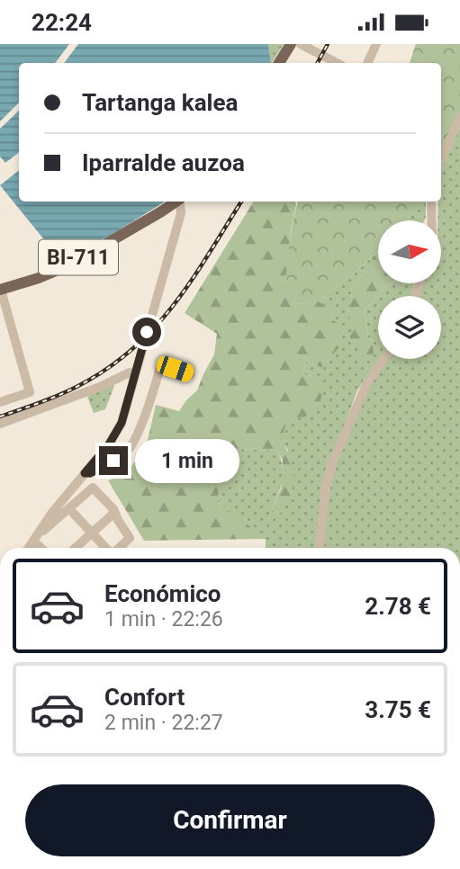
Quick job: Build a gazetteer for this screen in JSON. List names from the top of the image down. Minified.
{"streets":{"main road":["BI-711"]},"north":"right","page":{"status":"22:24","banner":["Tartanga kalea","Iparralde auzoa"],"bubble":"1 min","list":[{"name":"Económico","note":"1 min · 22:26","value":"2.78 €"},{"name":"Confort","note":"2 min · 22:27","value":"3.75 €"}],"buttons":"Confirmar"}}
